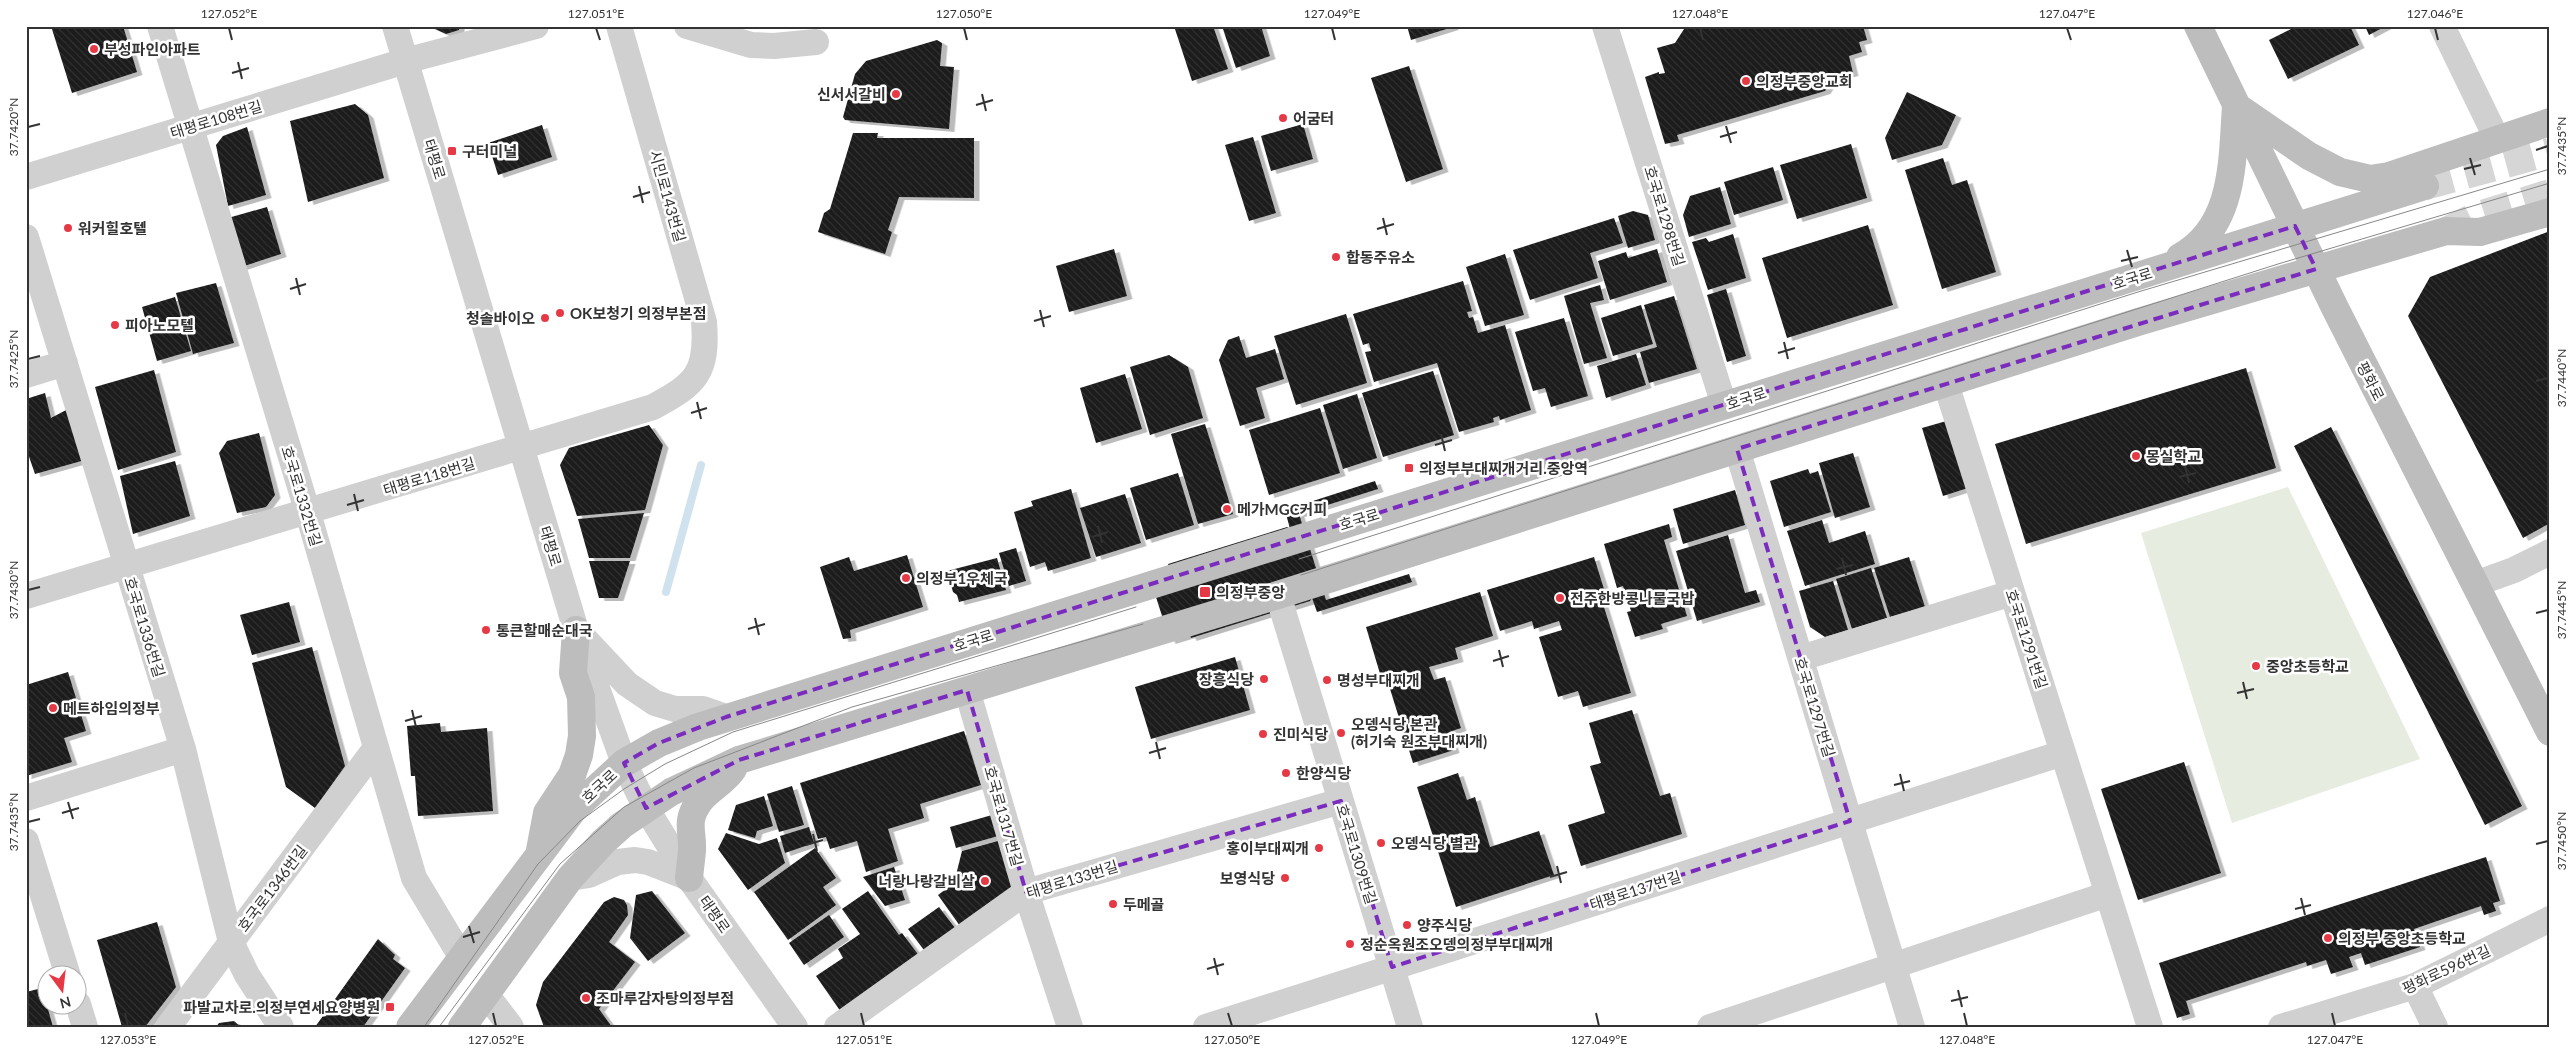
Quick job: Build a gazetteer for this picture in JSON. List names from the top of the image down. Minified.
{"streets":{"street":["태평로108번길","태평로","시민로143번길","호국로1298번길","호국로","평화로","태평로118번길","호국로1332번길","호국로1336번길","호국로1291번길","호국로1297번길","호국로1317번길","호국로1309번길","태평로133번길","호국로1346번길","태평로137번길","평화로596번길"]},"crossings":[["태평로108번길","태평로"],["태평로108번길","호국로1332번길"],["태평로","호국로"],["태평로","태평로118번길"],["시민로143번길","태평로118번길"],["호국로1298번길","호국로"],["호국로","평화로"],["호국로","호국로1332번길"],["태평로118번길","호국로1332번길"],["태평로118번길","호국로1336번길"],["호국로1332번길","호국로1346번길"],["호국로1336번길","호국로1346번길"],["호국로1291번길","태평로137번길"],["호국로1297번길","태평로137번길"],["호국로1317번길","태평로133번길"],["호국로1309번길","태평로133번길"],["호국로1309번길","태평로137번길"]],"places":{"other":["부성파인아파트","의정부중앙교회","신서서갈비","어굼터","워커힐호텔","합동주유소","OK보청기 의정부본점","청솔바이오","피아노모텔","몽실학교","메가MGC커피","의정부1우체국","전주한방콩나물국밥","통큰할매순대국","중앙초등학교","장흥식당","명성부대찌개","메트하임의정부","오뎅식당 본관 (허기숙 원조부대찌개)","진미식당","한양식당","오뎅식당 별관","홍이부대찌개","보영식당","너랑나랑갈비살","두메골","양주식당","의정부 중앙초등학교","정순옥원조오뎅의정부부대찌개","조마루감자탕의정부점"],"transit":["구터미널","의정부부대찌개거리.중앙역","의정부중앙","파발교차로.의정부연세요양병원"]},"north":"bottom","coordinates":["127.052°E","127.051°E","127.050°E","127.049°E","127.048°E","127.047°E","127.046°E","37.7420°N","37.7435°N","37.7425°N","37.7440°N","37.7430°N","37.7445°N","37.7450°N","127.053°E"]}
